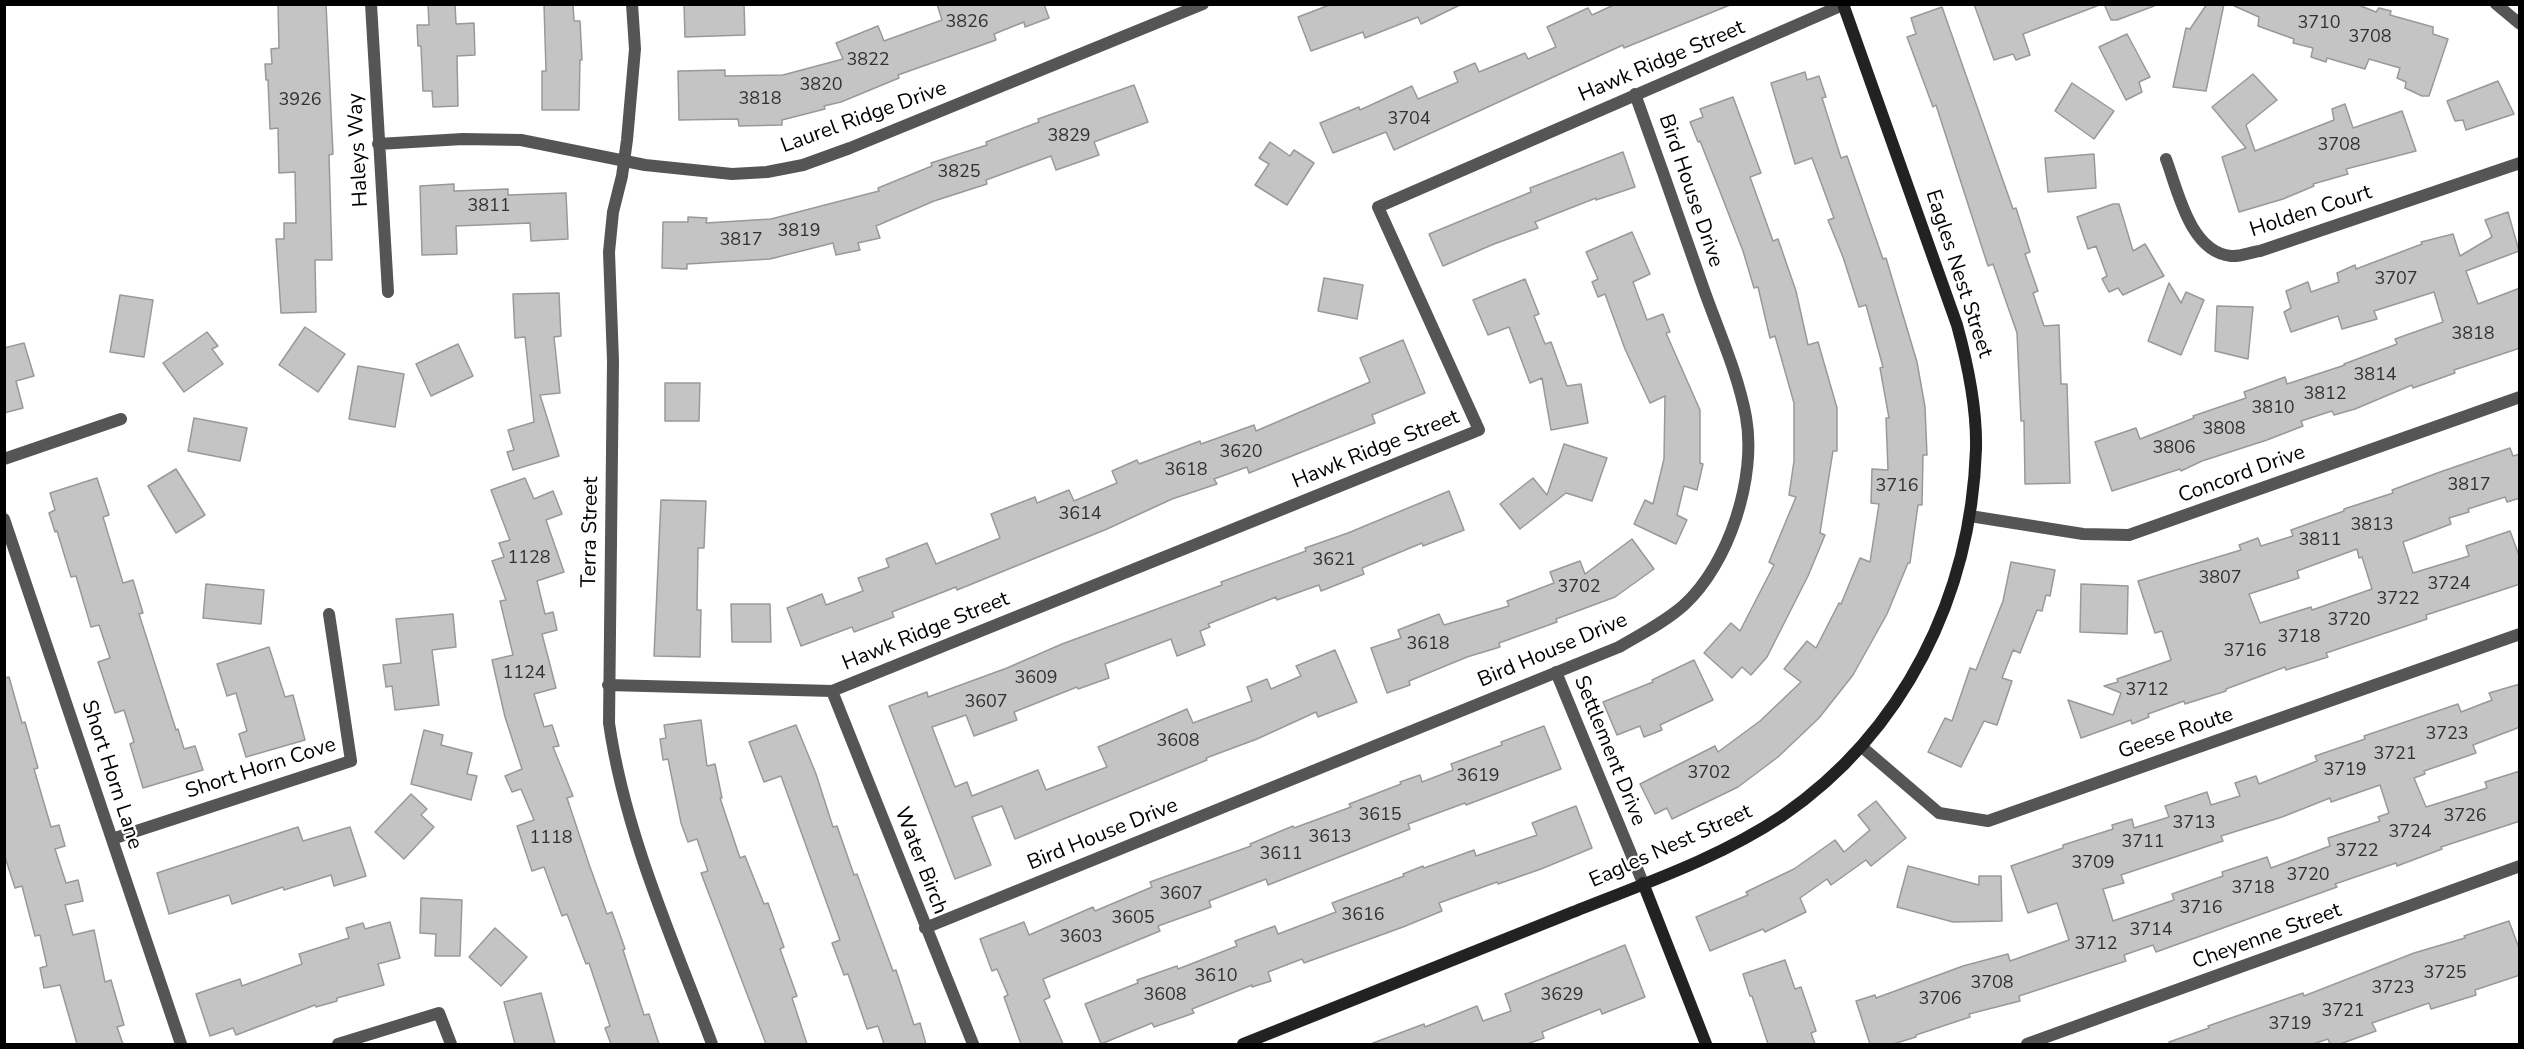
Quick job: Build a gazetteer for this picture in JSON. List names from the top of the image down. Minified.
{"streets":{"street":["Hawk Ridge Street","Laurel Ridge Drive","Haleys Way","Bird House Drive","Holden Court","Eagles Nest Street","Concord Drive","Terra Street","Geese Route","Settlement Drive","Short Horn Cove","Short Horn Lane","Water Birch","Cheyenne Street"]},"crossings":[["Hawk Ridge Street","Bird House Drive"],["Hawk Ridge Street","Eagles Nest Street"],["Hawk Ridge Street","Terra Street"],["Hawk Ridge Street","Water Birch"],["Laurel Ridge Drive","Haleys Way"],["Laurel Ridge Drive","Terra Street"],["Bird House Drive","Settlement Drive"],["Bird House Drive","Water Birch"],["Eagles Nest Street","Concord Drive"],["Eagles Nest Street","Geese Route"],["Eagles Nest Street","Settlement Drive"],["Short Horn Cove","Short Horn Lane"]],"house_numbers":["3826","3710","3708","3822","3820","3818","3926","3704","3829","3708","3825","3811","3819","3817","3707","3818","3814","3812","3810","3808","3806","3620","3618","3817","3716","3614","3813","3811","1128","3621","3807","3724","3702","3722","3720","3718","3618","3716","1124","3609","3712","3607","3723","3608","3721","3719","3702","3619","3615","3726","3713","3724","3613","1118","3711","3722","3611","3709","3720","3718","3607","3716","3616","3605","3714","3603","3712","3725","3610","3708","3723","3608","3629","3706","3721","3719"]}
